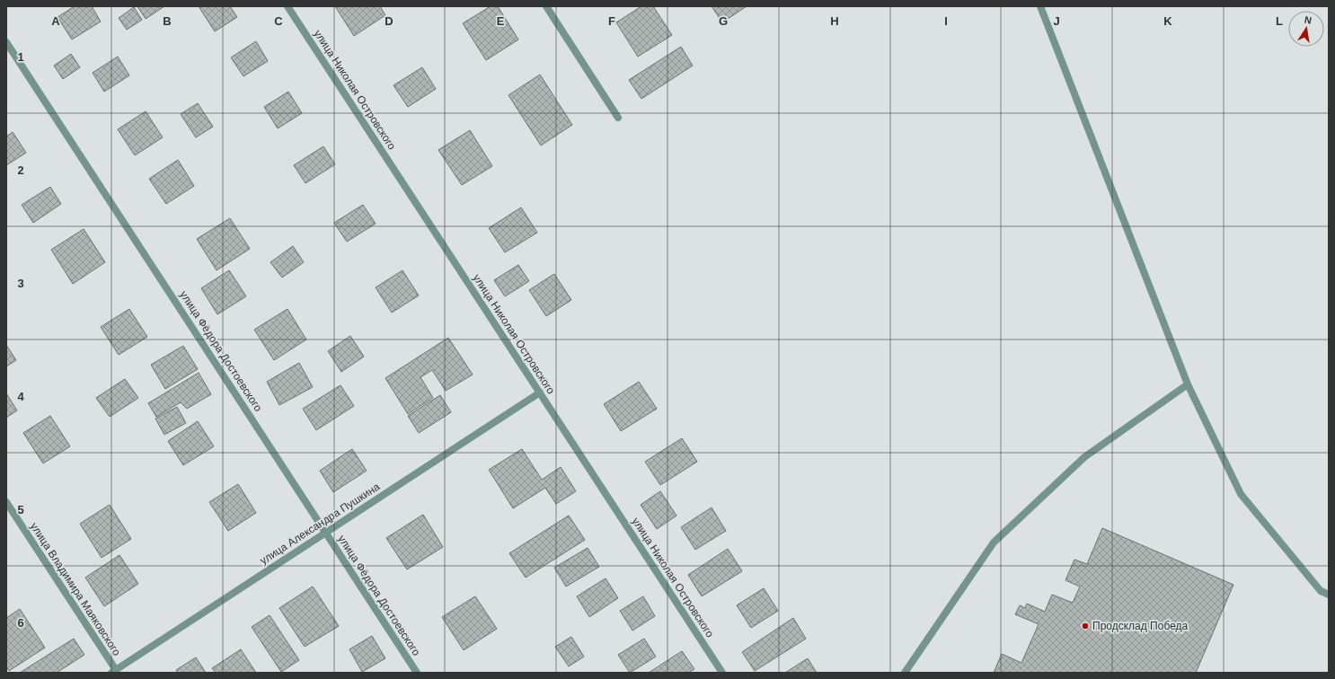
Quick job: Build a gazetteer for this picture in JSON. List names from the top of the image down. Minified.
{"streets":{"street":["улица Николая Островского","улица Фёдора Достоевского","улица Александра Пушкина","улица Владимира Маяковского"]},"crossings":[["улица Николая Островского","улица Александра Пушкина"],["улица Фёдора Достоевского","улица Александра Пушкина"],["улица Александра Пушкина","улица Владимира Маяковского"]],"places":["Продсклад Победа"],"north":"top","grid":{"columns":["A","B","C","D","E","F","G","H","I","J","K","L"],"rows":["1","2","3","4","5","6"]}}
